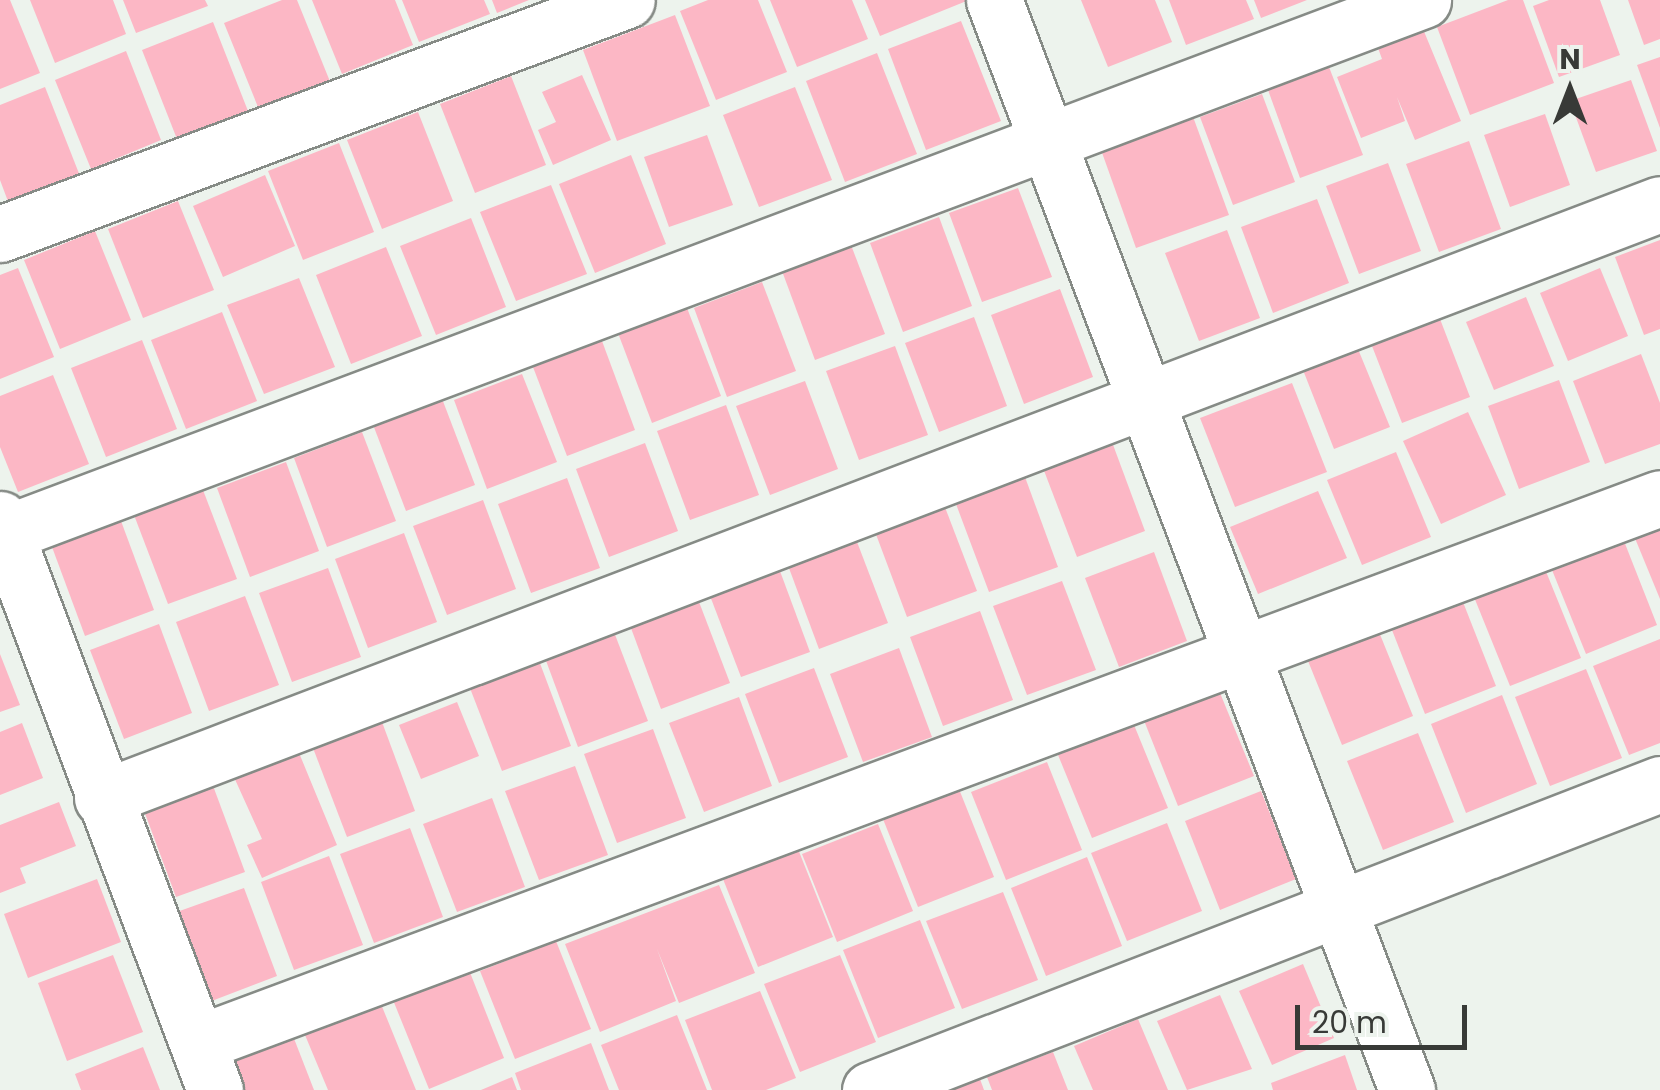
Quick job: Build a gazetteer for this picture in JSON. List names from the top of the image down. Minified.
{"scale_bar":"20 m","north":"top"}
